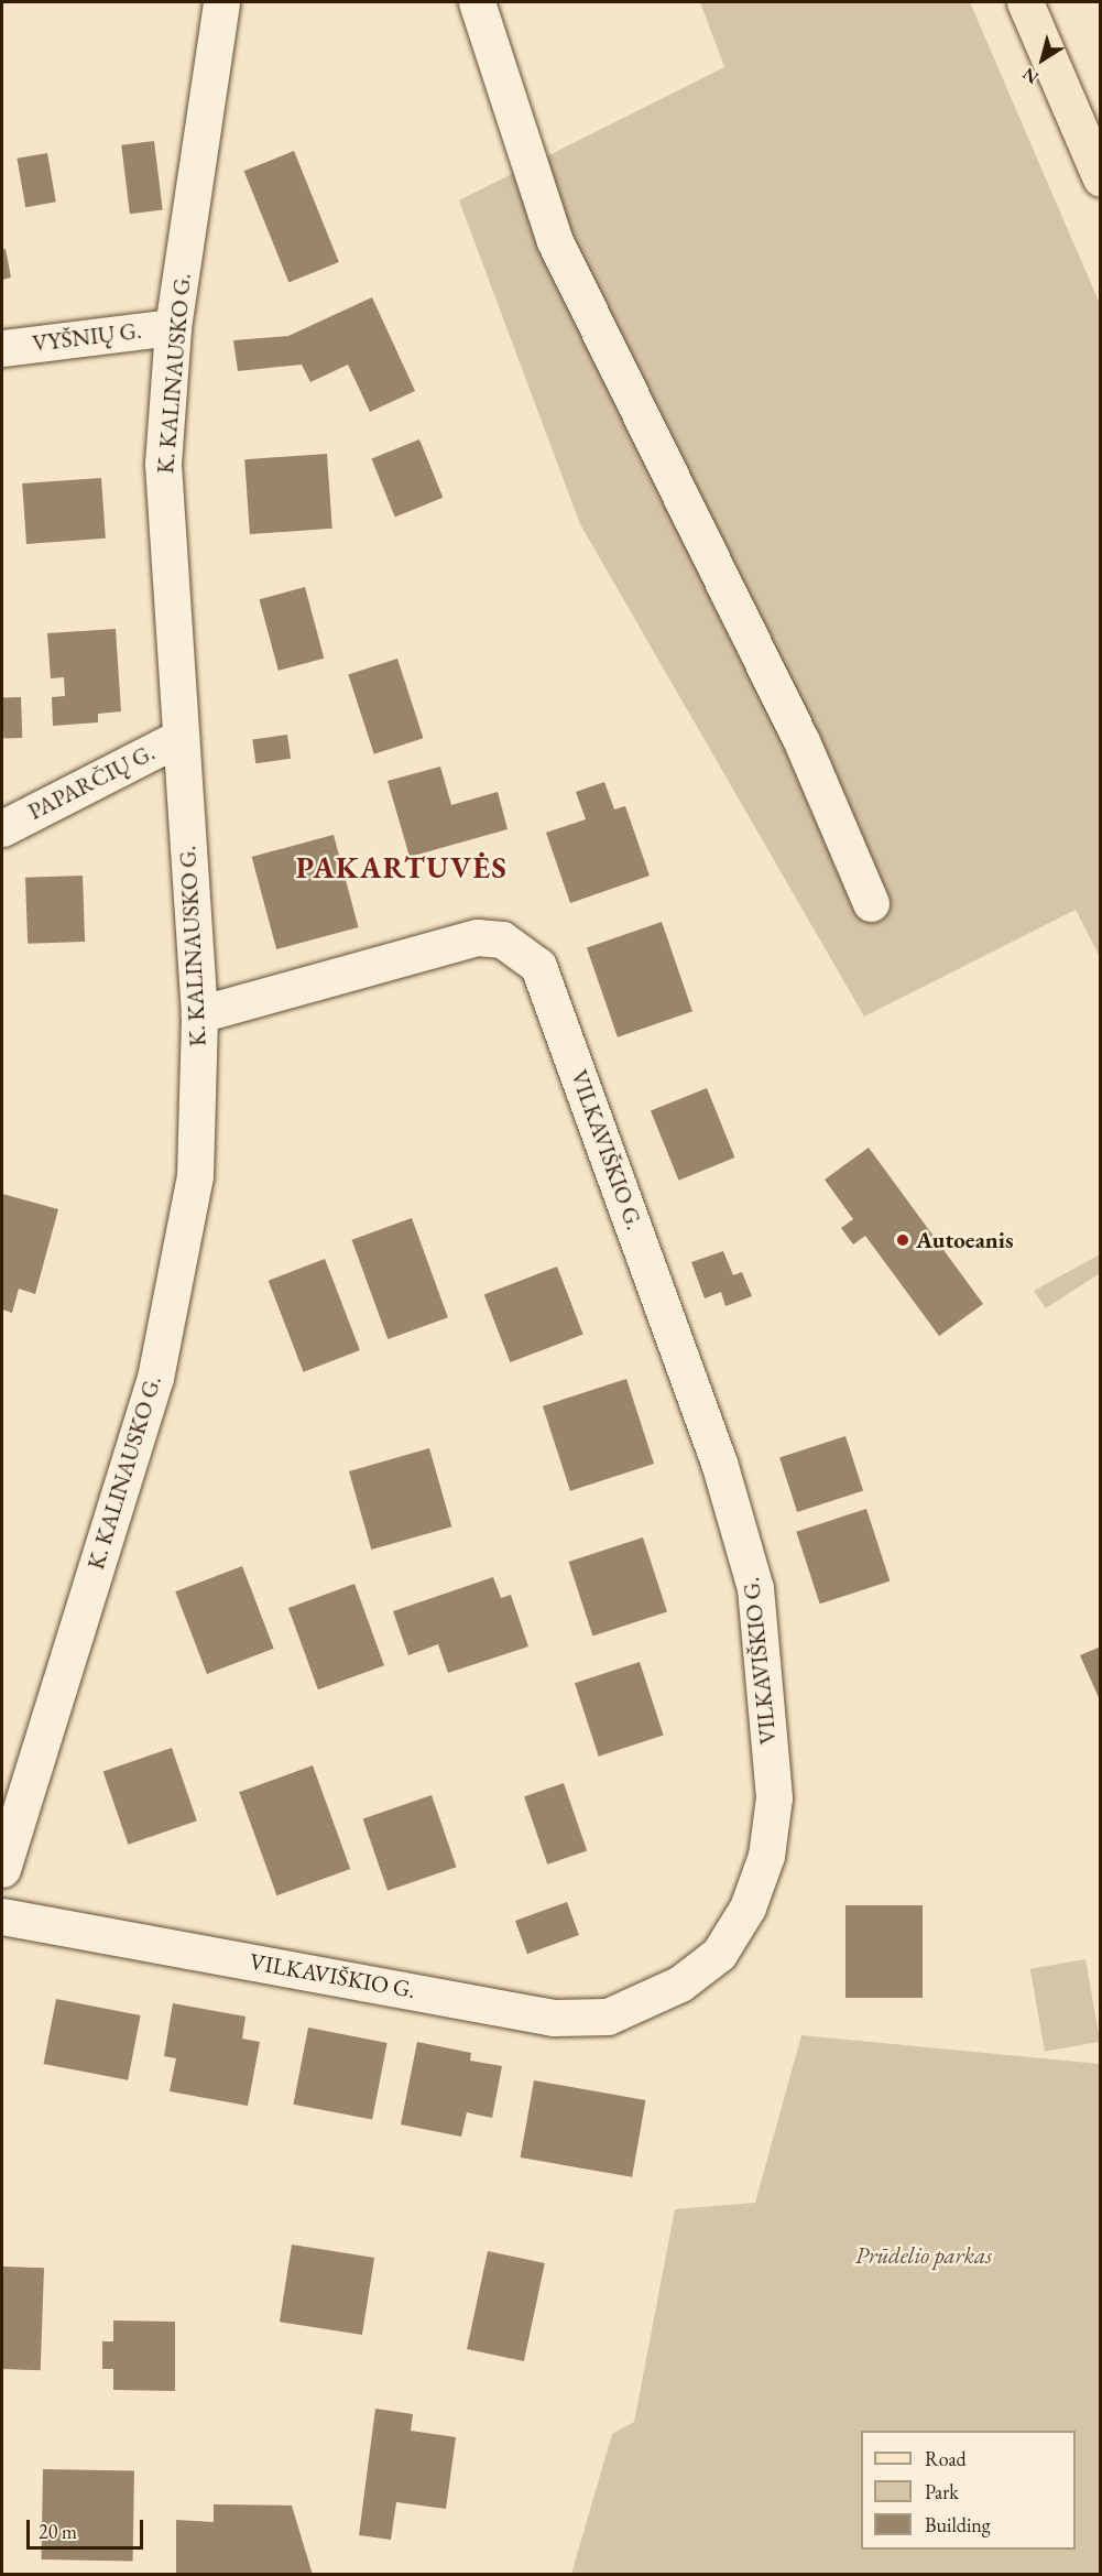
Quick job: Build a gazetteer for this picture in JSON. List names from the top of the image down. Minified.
{"streets":{"street":["VYŠNIŲ G.","K. KALINAUSKO G.","PAPARČIŲ G.","VILKAVIŠKIO G."]},"crossings":[["VYŠNIŲ G.","K. KALINAUSKO G."],["K. KALINAUSKO G.","PAPARČIŲ G."],["K. KALINAUSKO G.","VILKAVIŠKIO G."]],"districts":["PAKARTUVĖS"],"parks":["Prūdelio parkas"],"places":["Autoeanis"],"legend":["Road","Park","Building"],"scale_bar":"20 m","north":"bottom left"}
